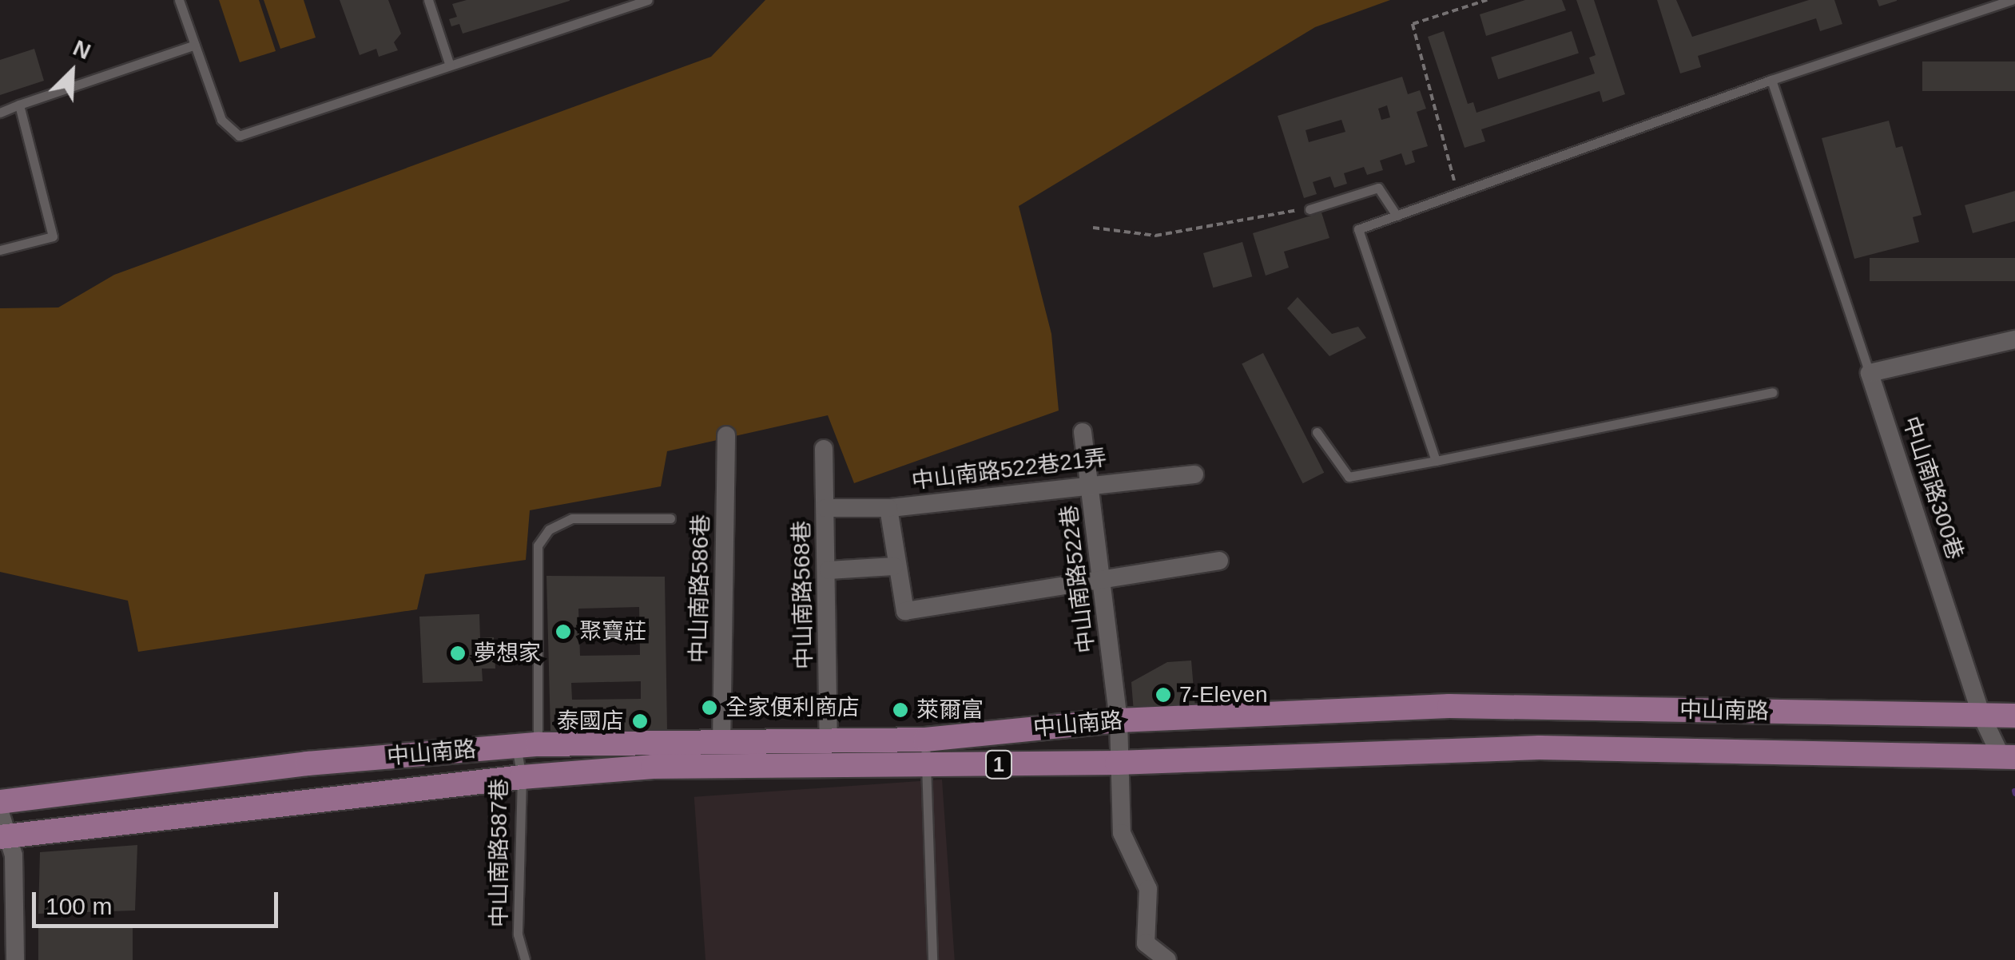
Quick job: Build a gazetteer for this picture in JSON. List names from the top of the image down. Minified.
{"streets":{"main road":["中山南路","1"],"street":["中山南路522巷21弄","中山南路300巷","中山南路522巷","中山南路586巷","中山南路568巷"],"lane":["中山南路587巷"]},"crossings":[["中山南路522巷21弄","中山南路522巷"],["中山南路300巷","中山南路"],["中山南路522巷","中山南路"],["中山南路586巷","中山南路"],["中山南路568巷","中山南路"],["中山南路","中山南路587巷"]],"places":["聚寶莊","夢想家","7-Eleven","全家便利商店","萊爾富","泰國店"],"scale_bar":"100 m","north":"top right"}
